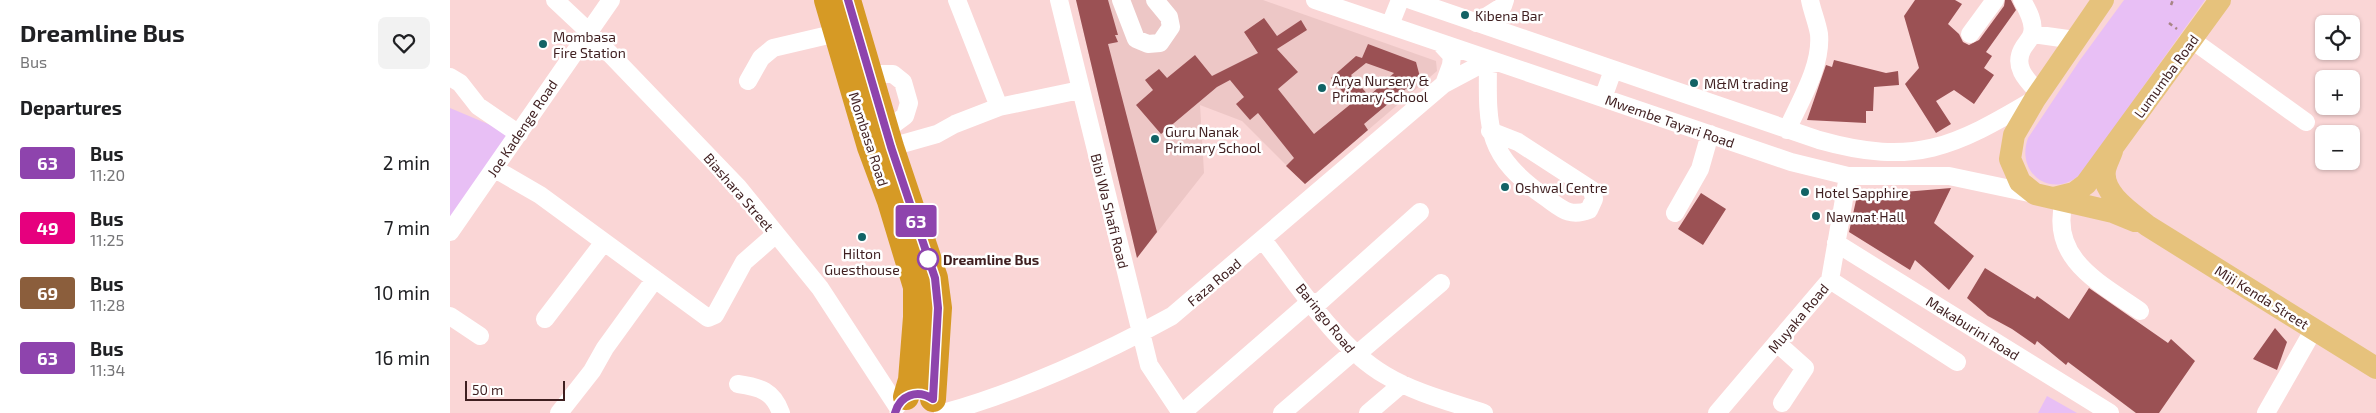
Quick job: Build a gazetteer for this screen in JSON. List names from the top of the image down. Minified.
{"streets":{"highway":["Mombasa Road"],"main road":["Lumumba Road","Miji Kenda Street"],"street":["Mwembe Tayari Road","Joe Kadenge Road","Biashara Street","Bibi Wa Shafi Road","Faza Road","Baringo Road","Muyaka Road","Makaburini Road"]},"crossings":[["Lumumba Road","Mwembe Tayari Road"],["Lumumba Road","Miji Kenda Street"],["Mwembe Tayari Road","Faza Road"],["Mwembe Tayari Road","Muyaka Road"],["Joe Kadenge Road","Biashara Street"],["Mombasa Road","Biashara Street"],["Bibi Wa Shafi Road","Faza Road"],["Faza Road","Baringo Road"],["Muyaka Road","Makaburini Road"]],"places":["Kibena Bar","Mombasa Fire Station","M&M trading","Arya Nursery & Primary School","Guru Nanak Primary School","Oshwal Centre","Hotel Sapphire","Nawnat Hall","Hilton Guesthouse","Dreamline Bus"],"lines":["bus line 63"],"scale_bar":"50 m","page":{"heading":[["Dreamline Bus","Bus"],"Departures"],"on_map":"63","map_buttons":["+","−"],"list":[{"mark":"63","name":"Bus","note":"11:20","value":"2 min"},{"mark":"49","name":"Bus","note":"11:25","value":"7 min"},{"mark":"69","name":"Bus","note":"11:28","value":"10 min"},{"mark":"63","name":"Bus","note":"11:34","value":"16 min"}],"scale":"50 m"}}
